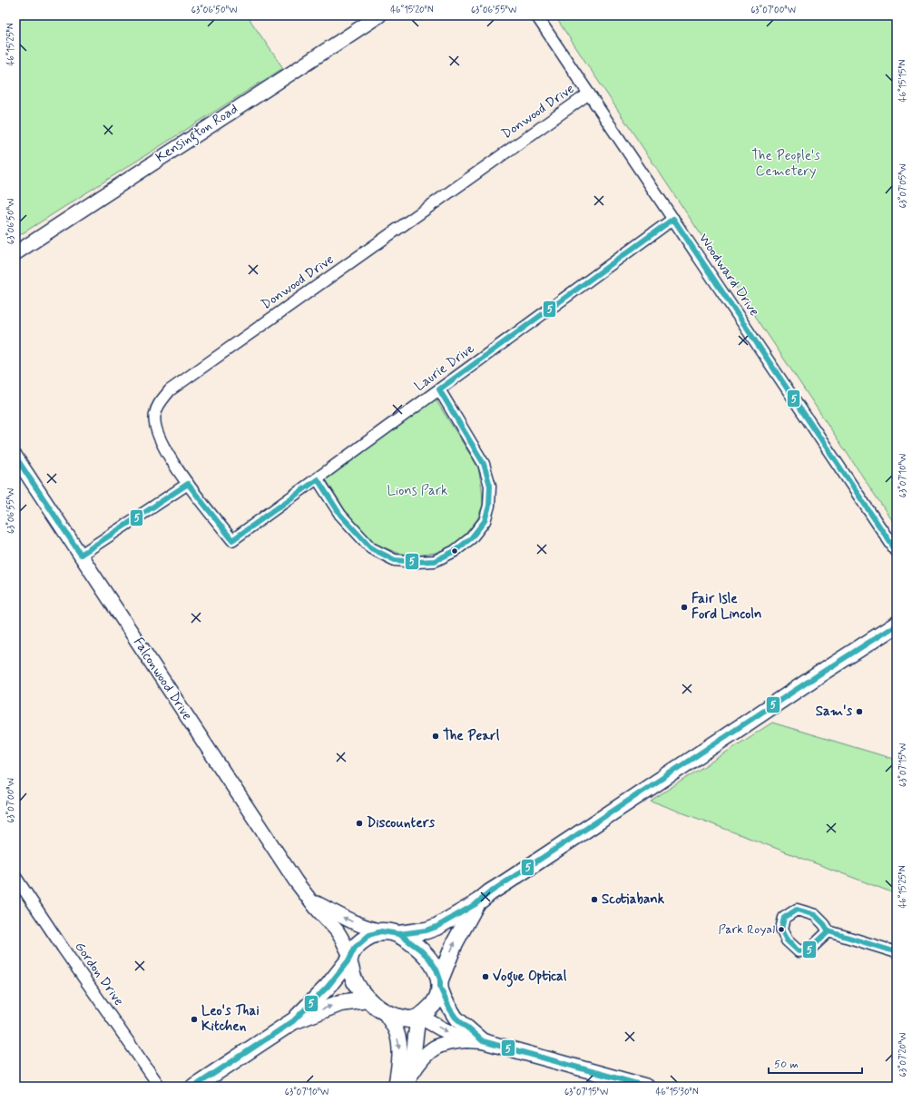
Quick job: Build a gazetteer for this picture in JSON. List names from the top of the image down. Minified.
{"streets":{"street":["Donwood Drive","Kensington Road","Woodward Drive","Laurie Drive","Falconwood Drive","Gordon Drive"]},"crossings":[["Donwood Drive","Woodward Drive"],["Donwood Drive","Laurie Drive"],["Woodward Drive","Laurie Drive"]],"parks":["The People's Cemetery","Lions Park"],"places":["Fair Isle Ford Lincoln","Sam's","The Pearl","Discounters","Scotiabank","Park Royal","Vogue Optical","Leo's Thai Kitchen"],"lines":["transit line 5"],"scale_bar":"50 m","coordinates":["63°06'50\"W","46°15'20\"N","63°06'55\"W","63°07'00\"W","46°15'25\"N","46°15'15\"N","63°07'05\"W","63°07'10\"W","63°07'15\"W","63°07'20\"W","46°15'30\"N"]}
